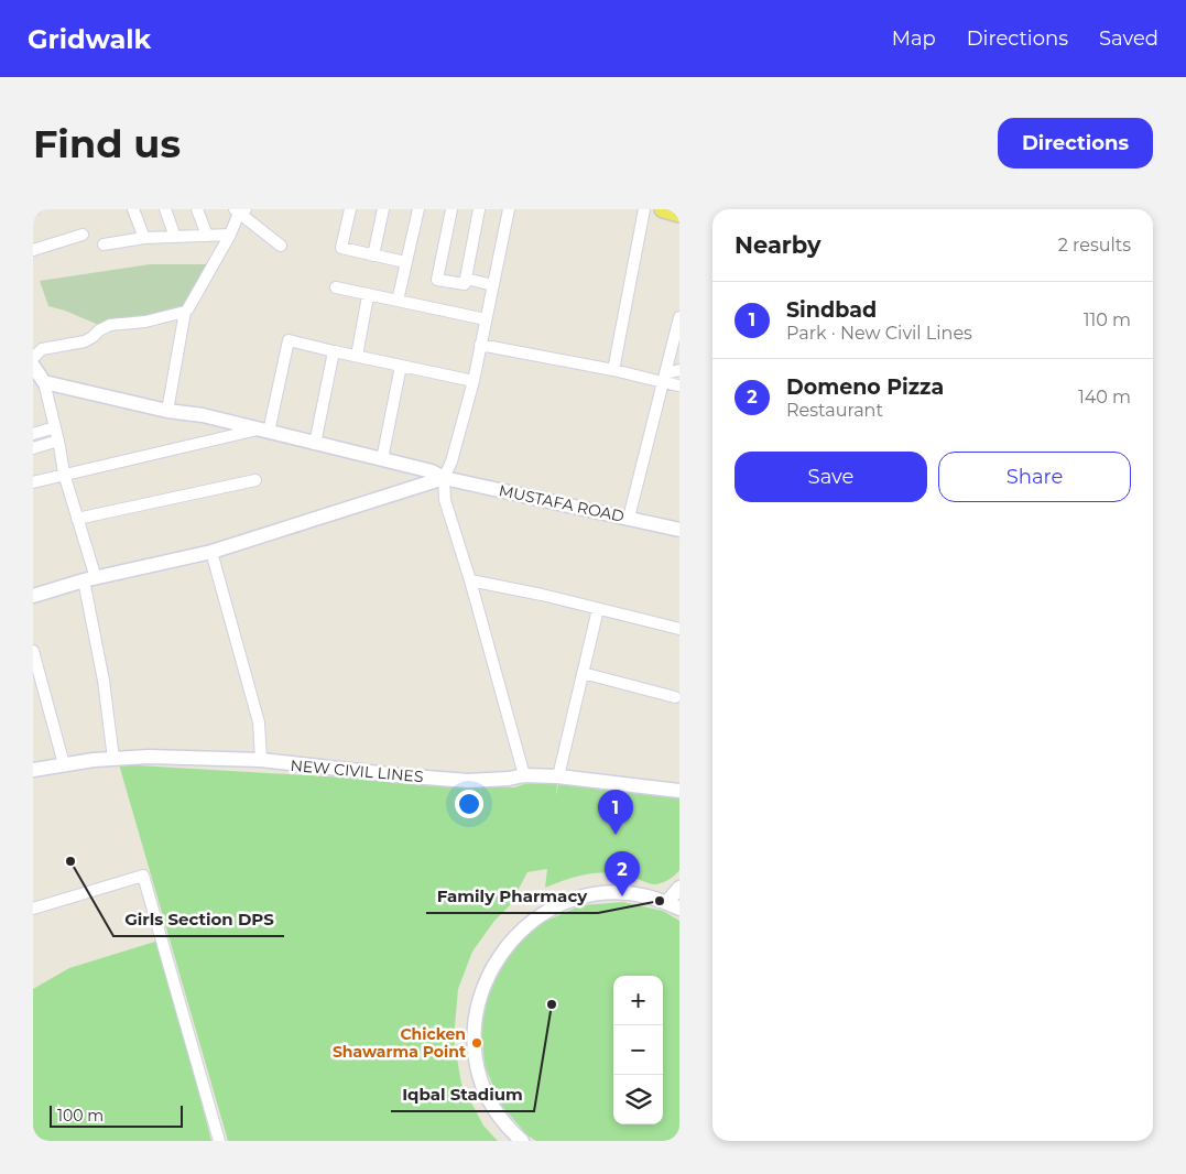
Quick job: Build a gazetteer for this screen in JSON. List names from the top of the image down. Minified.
{"streets":{"street":["MUSTAFA ROAD","NEW CIVIL LINES"]},"places":["Girls Section DPS","Family Pharmacy","Iqbal Stadium","Chicken Shawarma Point"],"scale_bar":"100 m","page":{"header":"Gridwalk","nav":["Map","Directions","Saved"],"buttons":["Directions",["Save","Share"]],"title":"Find us","heading":["Nearby","2 results"],"list":[{"mark":"1","name":"Sindbad","note":"Park · New Civil Lines","value":"110 m"},{"mark":"2","name":"Domeno Pizza","note":"Restaurant","value":"140 m"}],"pins":["1","2"],"map_buttons":["+","−"],"scale":"100 m"}}
